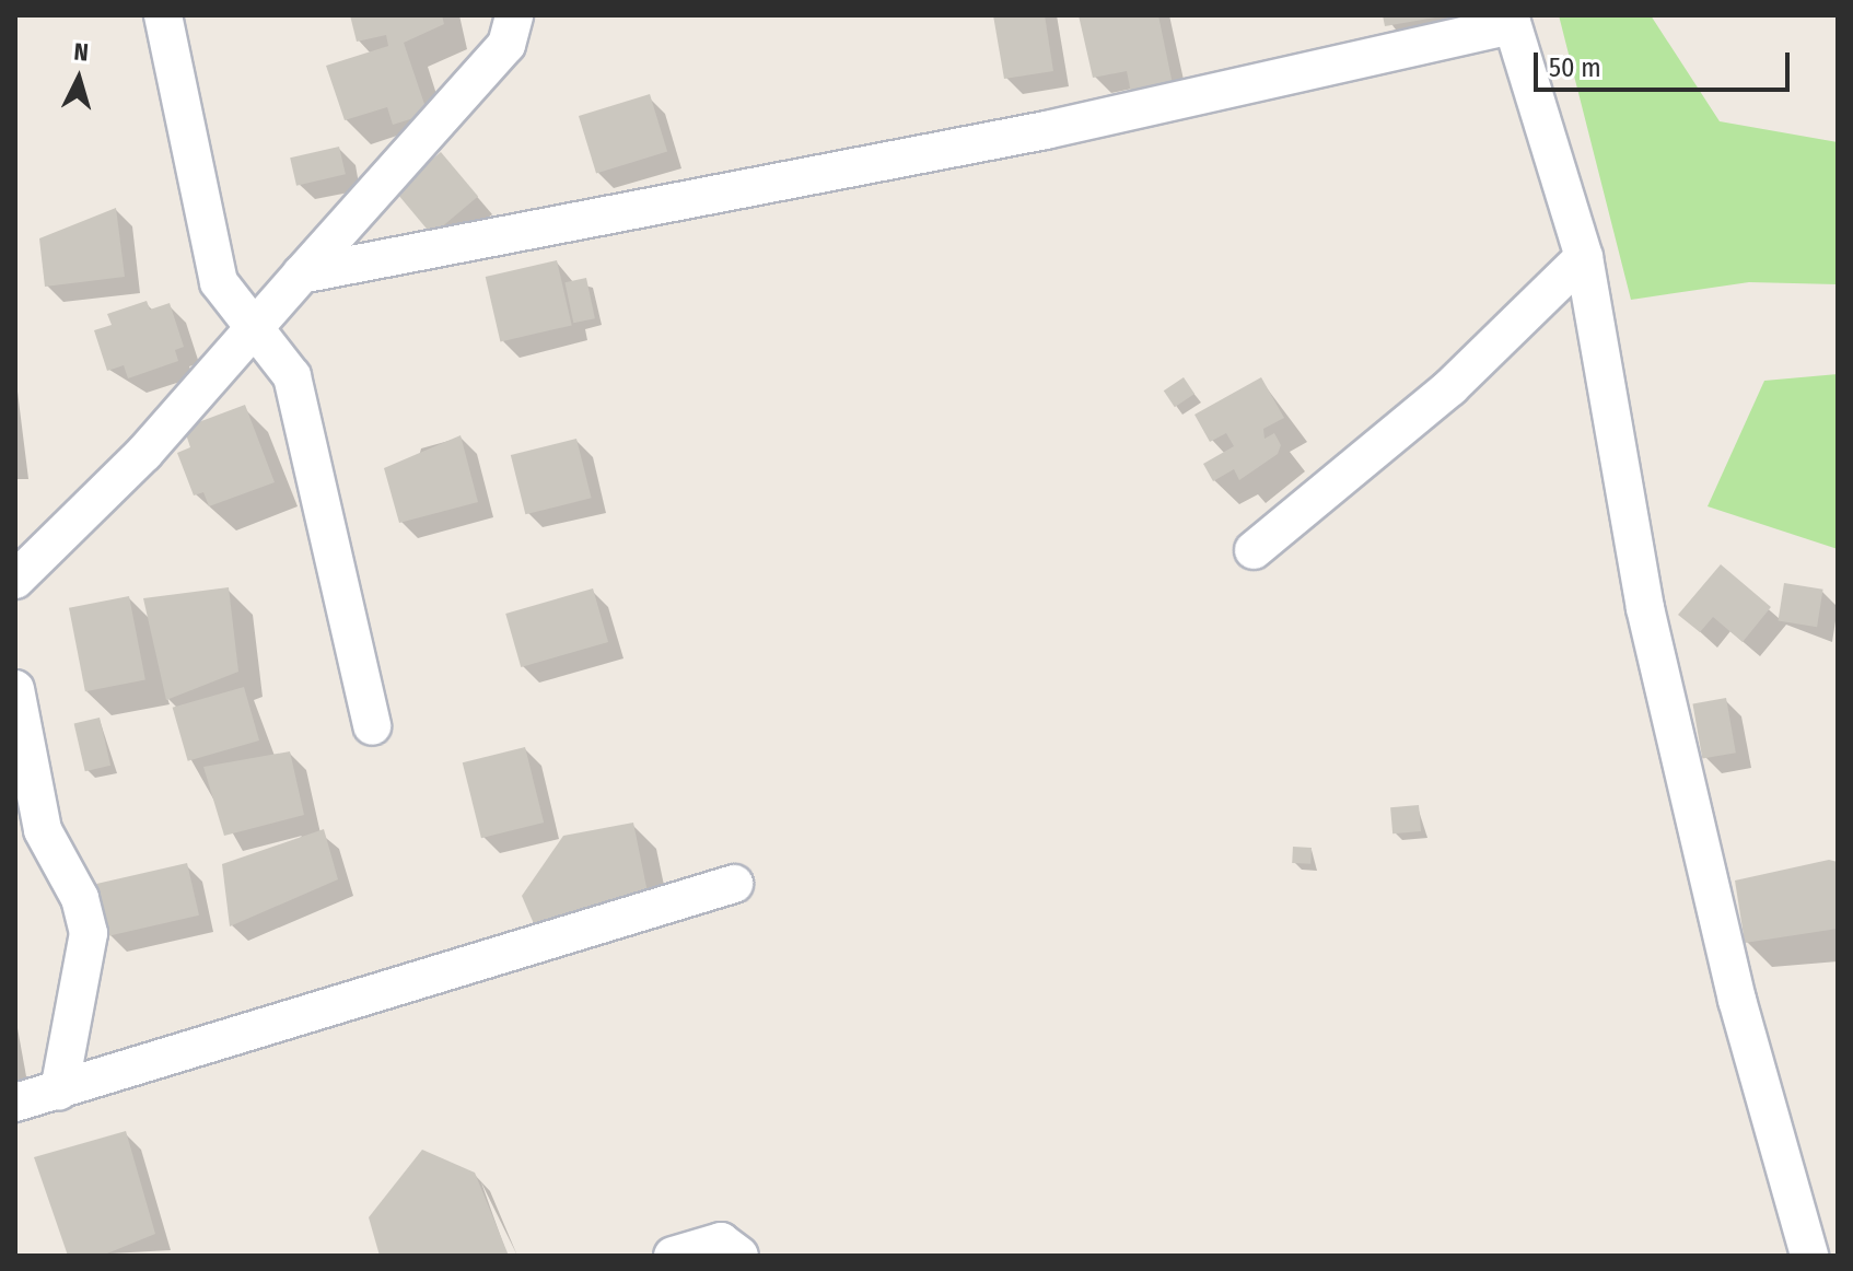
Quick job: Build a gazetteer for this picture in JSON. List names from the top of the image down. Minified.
{"scale_bar":"50 m","north":"top"}
